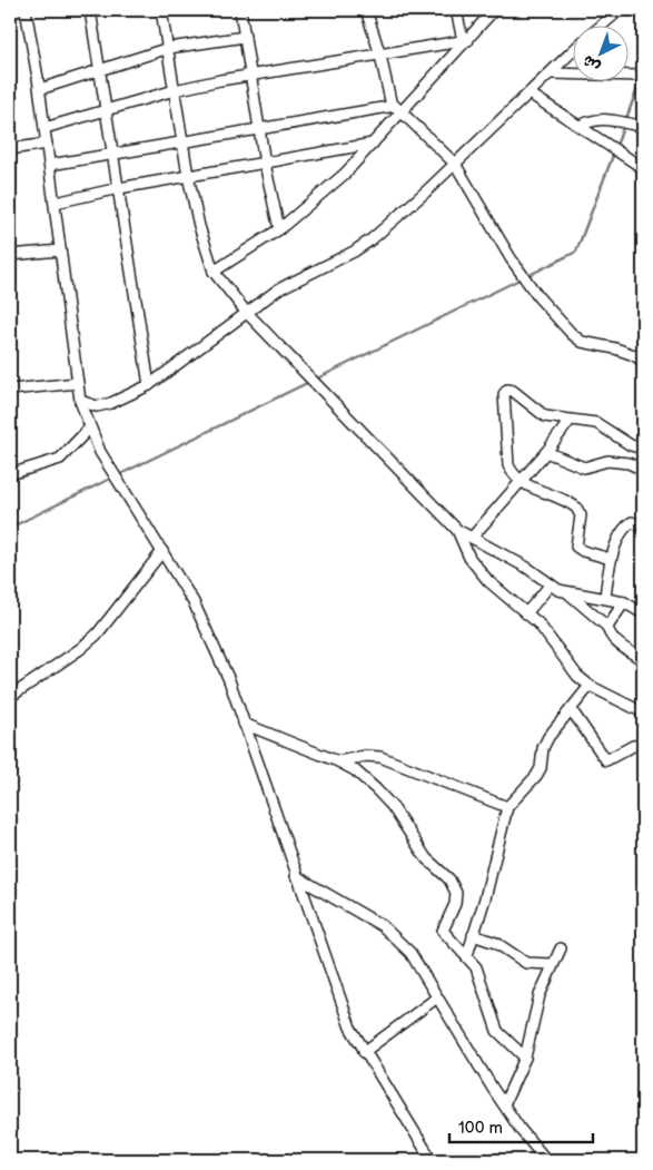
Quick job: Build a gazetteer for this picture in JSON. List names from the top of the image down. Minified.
{"scale_bar":"100 m","north":"bottom left"}
